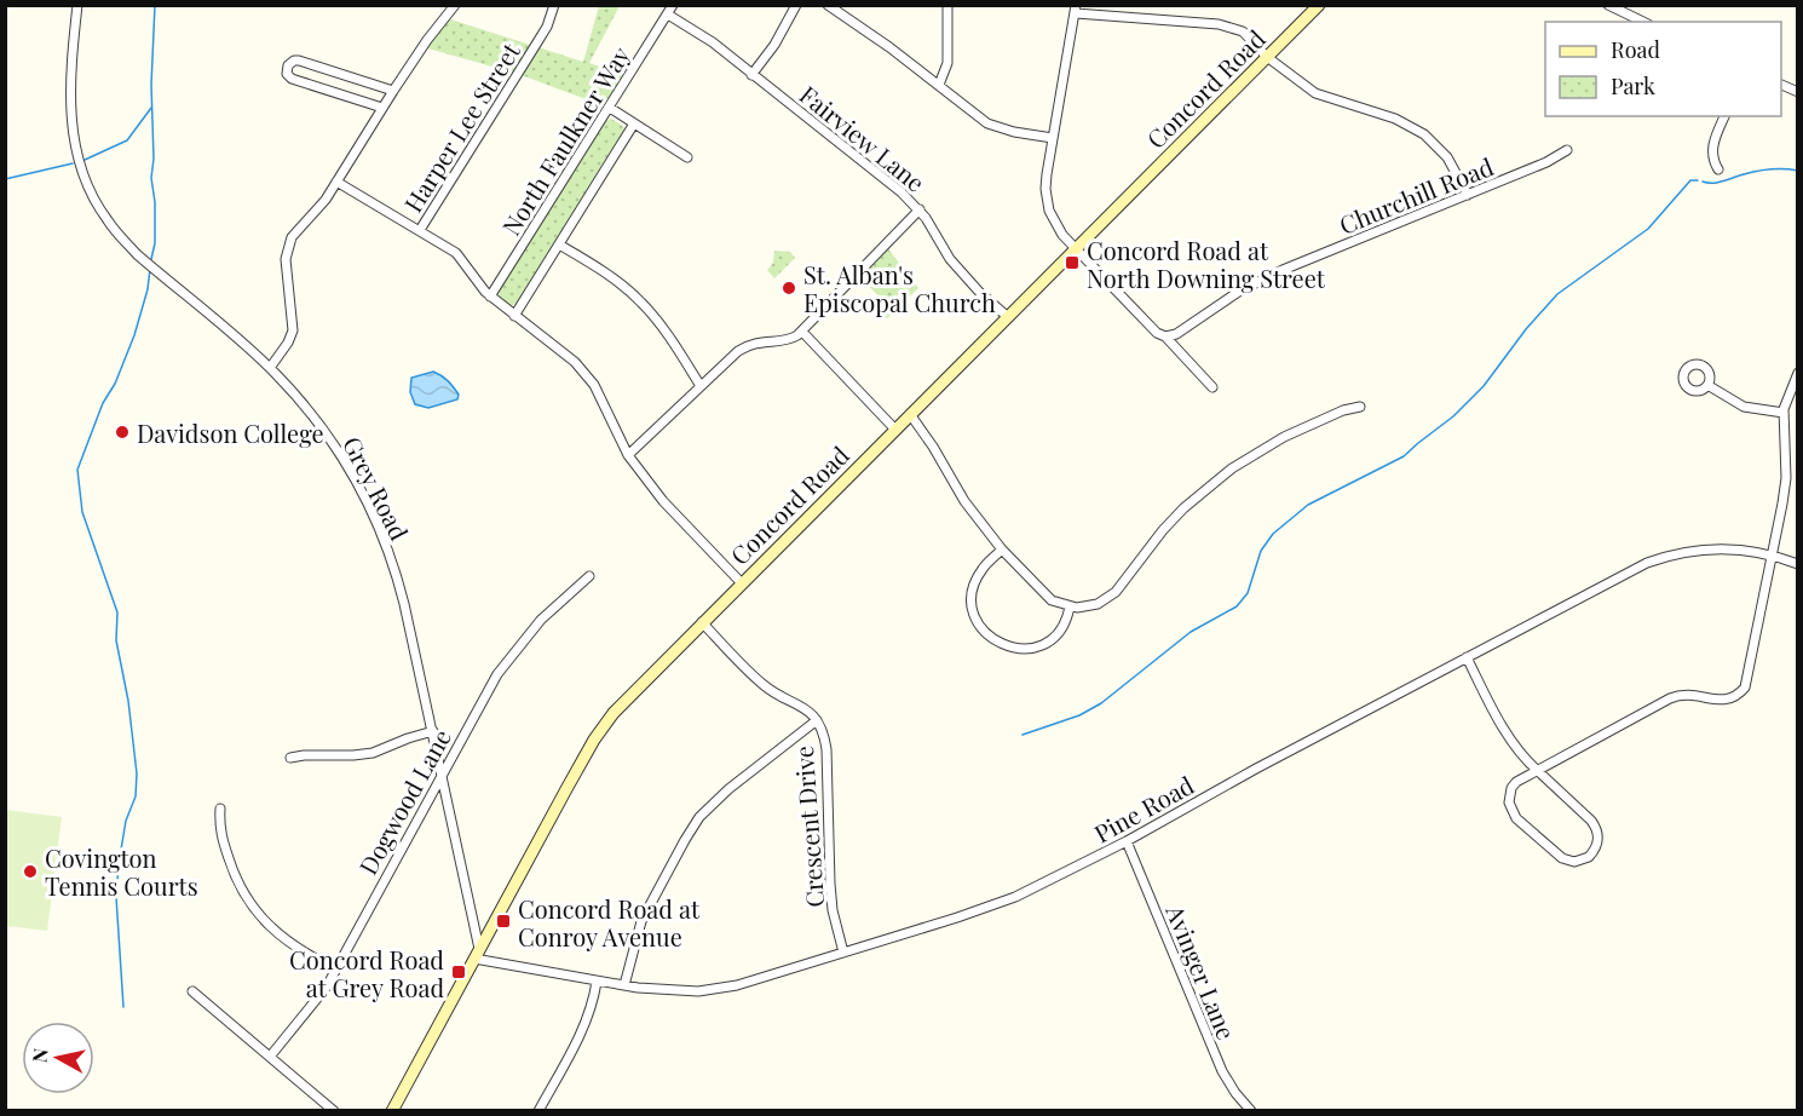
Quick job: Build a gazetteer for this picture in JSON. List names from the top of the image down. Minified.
{"streets":{"main road":["Concord Road"],"street":["Harper Lee Street","Fairview Lane","North Faulkner Way","Churchill Road","Grey Road","Dogwood Lane","Pine Road","Crescent Drive","Avinger Lane"]},"crossings":[["Concord Road","Fairview Lane"],["Concord Road","Grey Road"],["Concord Road","Pine Road"],["Concord Road","Crescent Drive"],["Fairview Lane","North Faulkner Way"],["Grey Road","Dogwood Lane"],["Grey Road","Pine Road"],["Pine Road","Crescent Drive"],["Pine Road","Avinger Lane"]],"places":{"transit":["Concord Road at North Downing Street","Concord Road at Conroy Avenue","Concord Road at Grey Road"],"other":["St. Alban's Episcopal Church","Davidson College","Covington Tennis Courts"]},"legend":["Road","Park"],"north":"left"}
